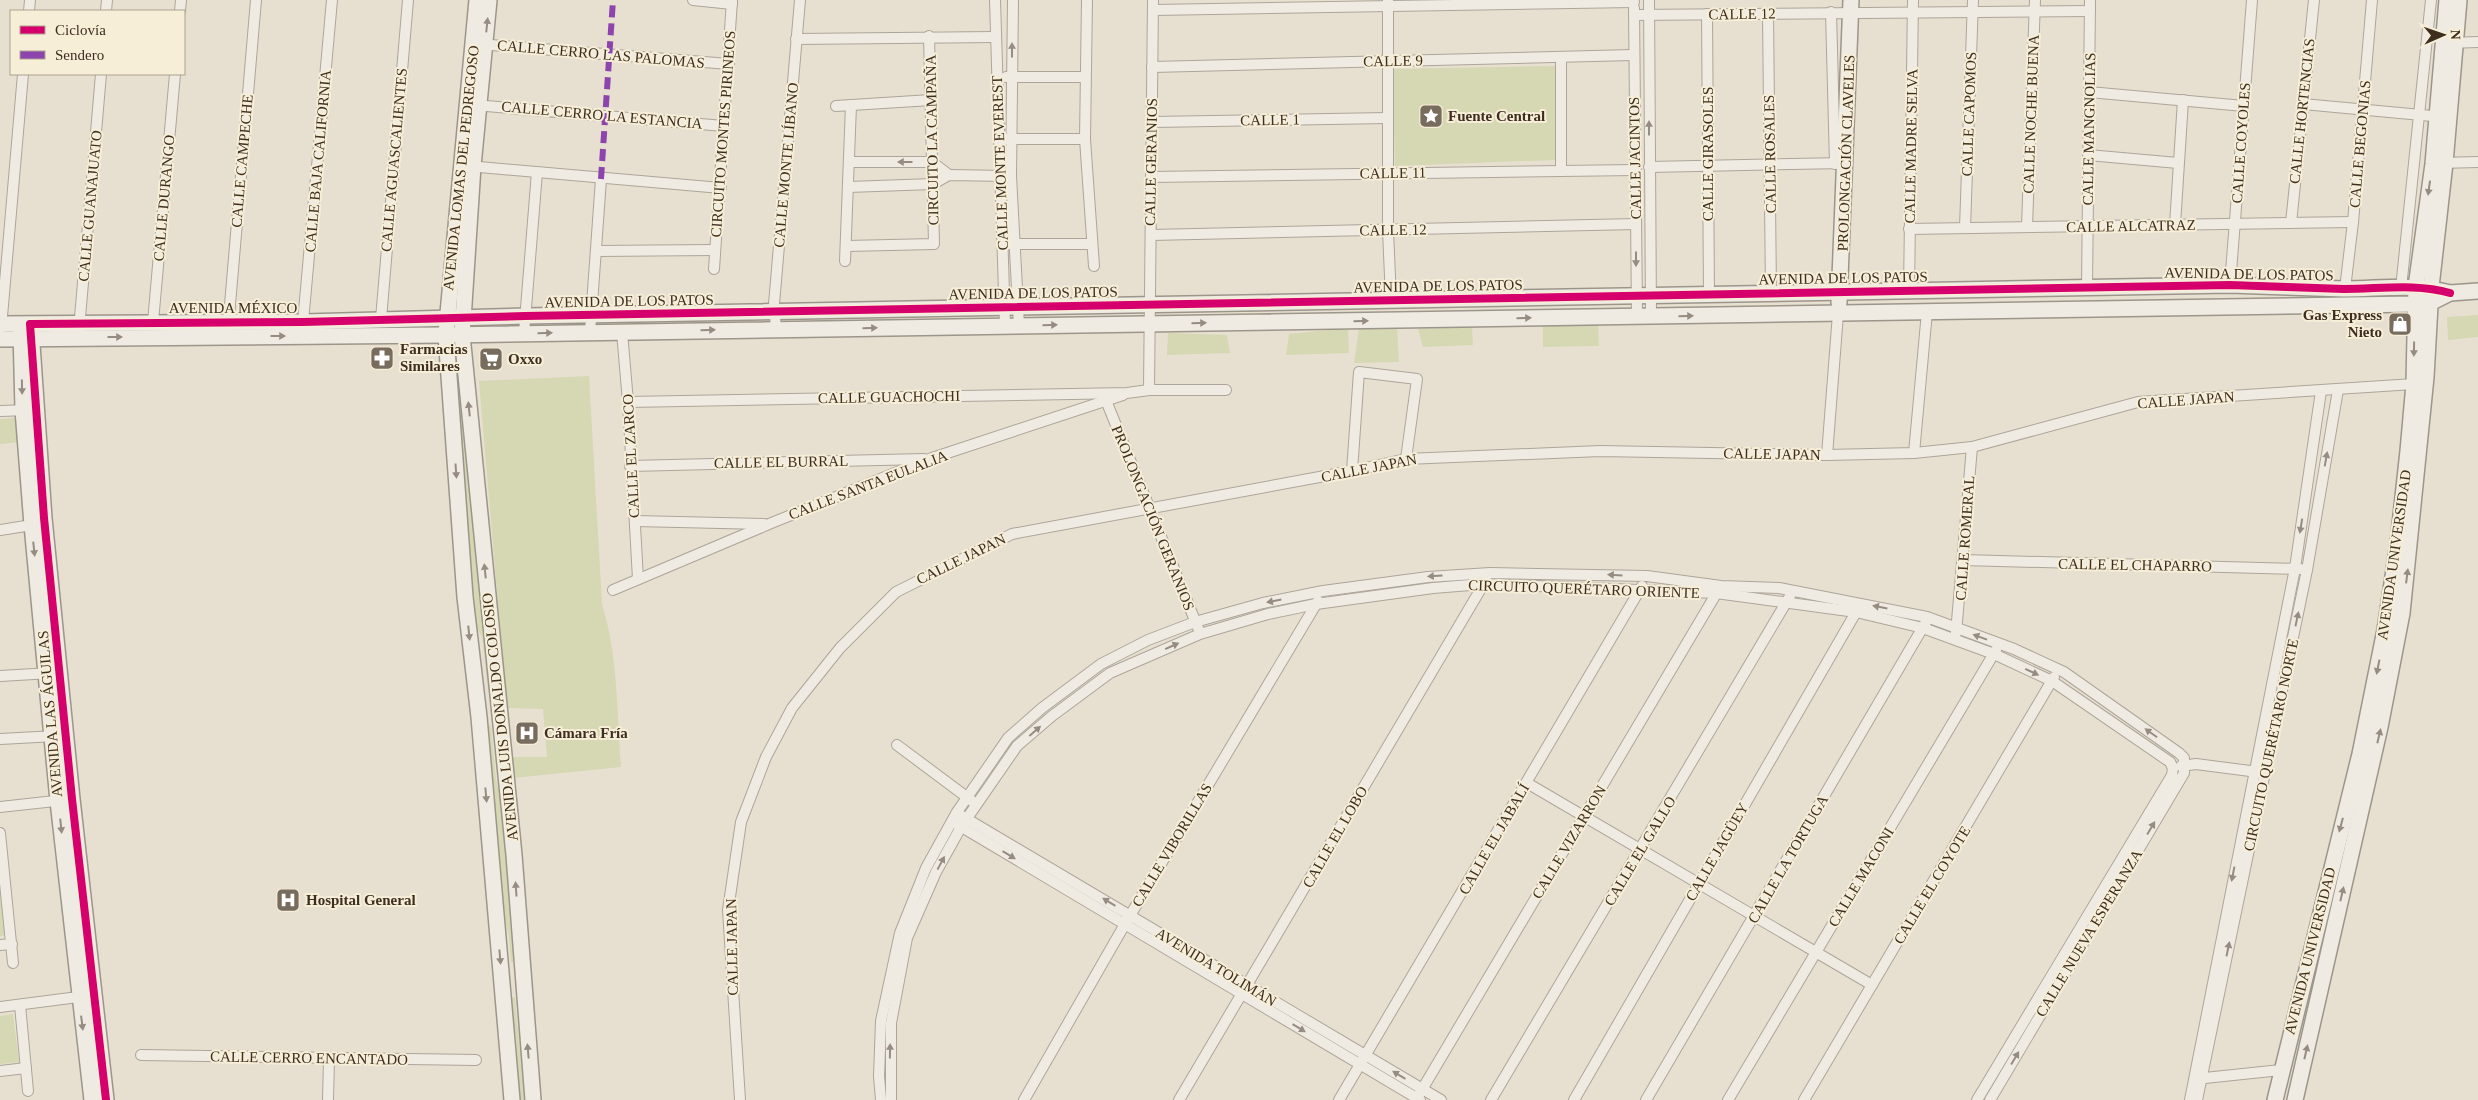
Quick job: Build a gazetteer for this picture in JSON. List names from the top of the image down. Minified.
{"streets":{"street":["CALLE 12","CALLE CERRO LAS PALOMAS","CALLE 9","CALLE HORTENCIAS","CALLE CAPOMOS","CALLE NOCHE BUENA","CALLE CERRO LA ESTANCIA","CALLE 1","CALLE MANGNOLIAS","CIRCUITO MONTES PIRINEOS","CIRCUITO LA CAMPAÑA","CALLE COYOLES","CALLE BEGONIAS","CALLE MADRE SELVA","PROLONGACIÓN CLAVELES","CALLE GIRASOLES","CALLE ROSALES","CALLE JACINTOS","CALLE AGUASCALIENTES","CALLE CAMPECHE","CALLE BAJA CALIFORNIA","CALLE GERANIOS","CALLE MONTE EVEREST","CALLE MONTE LÍBANO","AVENIDA LOMAS DEL PEDREGOSO","CALLE 11","CALLE DURANGO","CALLE GUANAJUATO","CALLE ALCATRAZ","AVENIDA DE LOS PATOS","AVENIDA MÉXICO","CALLE GUACHOCHI","CALLE JAPAN","CALLE EL ZARCO","CALLE EL BURRAL","CALLE SANTA EULALIA","PROLONGACIÓN GERANIOS","CALLE ROMERAL","AVENIDA UNIVERSIDAD","CALLE EL CHAPARRO","CIRCUITO QUERÉTARO ORIENTE","AVENIDA LAS ÁGUILAS","AVENIDA LUIS DONALDO COLOSIO","CIRCUITO QUERÉTARO NORTE","CALLE EL LOBO","CALLE EL JABALÍ","CALLE VIZARRON","CALLE VIBORILLAS","CALLE EL GALLO","CALLE JAGÜEY","CALLE LA TORTUGA","CALLE MACONI","CALLE EL COYOTE","CALLE NUEVA ESPERANZA","AVENIDA TOLIMÁN","CALLE CERRO ENCANTADO"]},"crossings":[["CALLE 12","CALLE CAPOMOS"],["CALLE 12","CALLE NOCHE BUENA"],["CALLE 12","CALLE MANGNOLIAS"],["CALLE 12","CALLE MADRE SELVA"],["CALLE 12","PROLONGACIÓN CLAVELES"],["CALLE 12","CALLE GIRASOLES"],["CALLE 12","CALLE ROSALES"],["CALLE 12","CALLE JACINTOS"],["CALLE 12","CALLE GERANIOS"],["CALLE CERRO LAS PALOMAS","CIRCUITO MONTES PIRINEOS"],["CALLE CERRO LAS PALOMAS","AVENIDA LOMAS DEL PEDREGOSO"],["CALLE 9","CALLE JACINTOS"],["CALLE 9","CALLE GERANIOS"],["CALLE HORTENCIAS","CALLE ALCATRAZ"],["CALLE CAPOMOS","CALLE ALCATRAZ"],["CALLE NOCHE BUENA","CALLE ALCATRAZ"],["CALLE CERRO LA ESTANCIA","CIRCUITO MONTES PIRINEOS"],["CALLE CERRO LA ESTANCIA","AVENIDA LOMAS DEL PEDREGOSO"],["CALLE 1","CALLE GERANIOS"],["CALLE MANGNOLIAS","CALLE ALCATRAZ"],["CALLE MANGNOLIAS","AVENIDA DE LOS PATOS"],["CALLE COYOLES","CALLE ALCATRAZ"],["CALLE COYOLES","AVENIDA DE LOS PATOS"],["CALLE BEGONIAS","CALLE ALCATRAZ"],["CALLE BEGONIAS","AVENIDA DE LOS PATOS"],["CALLE MADRE SELVA","CALLE ALCATRAZ"],["CALLE MADRE SELVA","AVENIDA DE LOS PATOS"],["PROLONGACIÓN CLAVELES","AVENIDA DE LOS PATOS"],["PROLONGACIÓN CLAVELES","CALLE JAPAN"],["CALLE GIRASOLES","AVENIDA DE LOS PATOS"],["CALLE ROSALES","AVENIDA DE LOS PATOS"],["CALLE JACINTOS","CALLE 11"],["CALLE JACINTOS","AVENIDA DE LOS PATOS"],["CALLE AGUASCALIENTES","AVENIDA MÉXICO"],["CALLE CAMPECHE","AVENIDA MÉXICO"],["CALLE BAJA CALIFORNIA","AVENIDA MÉXICO"],["CALLE GERANIOS","CALLE 11"],["CALLE GERANIOS","AVENIDA DE LOS PATOS"],["CALLE MONTE EVEREST","AVENIDA DE LOS PATOS"],["CALLE MONTE LÍBANO","AVENIDA DE LOS PATOS"],["AVENIDA LOMAS DEL PEDREGOSO","AVENIDA DE LOS PATOS"],["AVENIDA LOMAS DEL PEDREGOSO","AVENIDA MÉXICO"],["AVENIDA LOMAS DEL PEDREGOSO","AVENIDA LUIS DONALDO COLOSIO"],["CALLE DURANGO","AVENIDA MÉXICO"],["CALLE GUANAJUATO","AVENIDA MÉXICO"],["AVENIDA DE LOS PATOS","AVENIDA MÉXICO"],["AVENIDA DE LOS PATOS","CALLE EL ZARCO"],["AVENIDA DE LOS PATOS","AVENIDA UNIVERSIDAD"],["AVENIDA DE LOS PATOS","AVENIDA LUIS DONALDO COLOSIO"],["AVENIDA MÉXICO","AVENIDA LAS ÁGUILAS"],["AVENIDA MÉXICO","AVENIDA LUIS DONALDO COLOSIO"],["CALLE GUACHOCHI","CALLE EL ZARCO"],["CALLE GUACHOCHI","CALLE SANTA EULALIA"],["CALLE GUACHOCHI","PROLONGACIÓN GERANIOS"],["CALLE JAPAN","PROLONGACIÓN GERANIOS"],["CALLE JAPAN","CALLE ROMERAL"],["CALLE JAPAN","AVENIDA UNIVERSIDAD"],["CALLE JAPAN","CIRCUITO QUERÉTARO NORTE"],["CALLE EL ZARCO","CALLE EL BURRAL"],["CALLE EL ZARCO","CALLE SANTA EULALIA"],["CALLE EL BURRAL","CALLE SANTA EULALIA"],["CALLE SANTA EULALIA","PROLONGACIÓN GERANIOS"],["PROLONGACIÓN GERANIOS","CIRCUITO QUERÉTARO ORIENTE"],["CALLE ROMERAL","CALLE EL CHAPARRO"],["CALLE ROMERAL","CIRCUITO QUERÉTARO ORIENTE"],["CALLE EL CHAPARRO","CIRCUITO QUERÉTARO NORTE"],["CIRCUITO QUERÉTARO ORIENTE","CALLE EL LOBO"],["CIRCUITO QUERÉTARO ORIENTE","CALLE EL JABALÍ"],["CIRCUITO QUERÉTARO ORIENTE","CALLE VIZARRON"],["CIRCUITO QUERÉTARO ORIENTE","CALLE VIBORILLAS"],["CIRCUITO QUERÉTARO ORIENTE","CALLE EL GALLO"],["CIRCUITO QUERÉTARO ORIENTE","CALLE JAGÜEY"],["CIRCUITO QUERÉTARO ORIENTE","CALLE LA TORTUGA"],["CIRCUITO QUERÉTARO ORIENTE","CALLE MACONI"],["CIRCUITO QUERÉTARO ORIENTE","CALLE EL COYOTE"],["CIRCUITO QUERÉTARO ORIENTE","CALLE NUEVA ESPERANZA"],["CIRCUITO QUERÉTARO ORIENTE","AVENIDA TOLIMÁN"],["CALLE EL LOBO","AVENIDA TOLIMÁN"],["CALLE EL JABALÍ","AVENIDA TOLIMÁN"],["CALLE VIZARRON","AVENIDA TOLIMÁN"],["CALLE VIBORILLAS","AVENIDA TOLIMÁN"]],"places":{"place":["Fuente Central"],"shop":["Gas Express Nieto"],"pharmacy":["Farmacias Similares"],"supermarket":["Oxxo"],"hospital":["Cámara Fría","Hospital General"]},"legend":["Ciclovía","Sendero"],"north":"right"}
